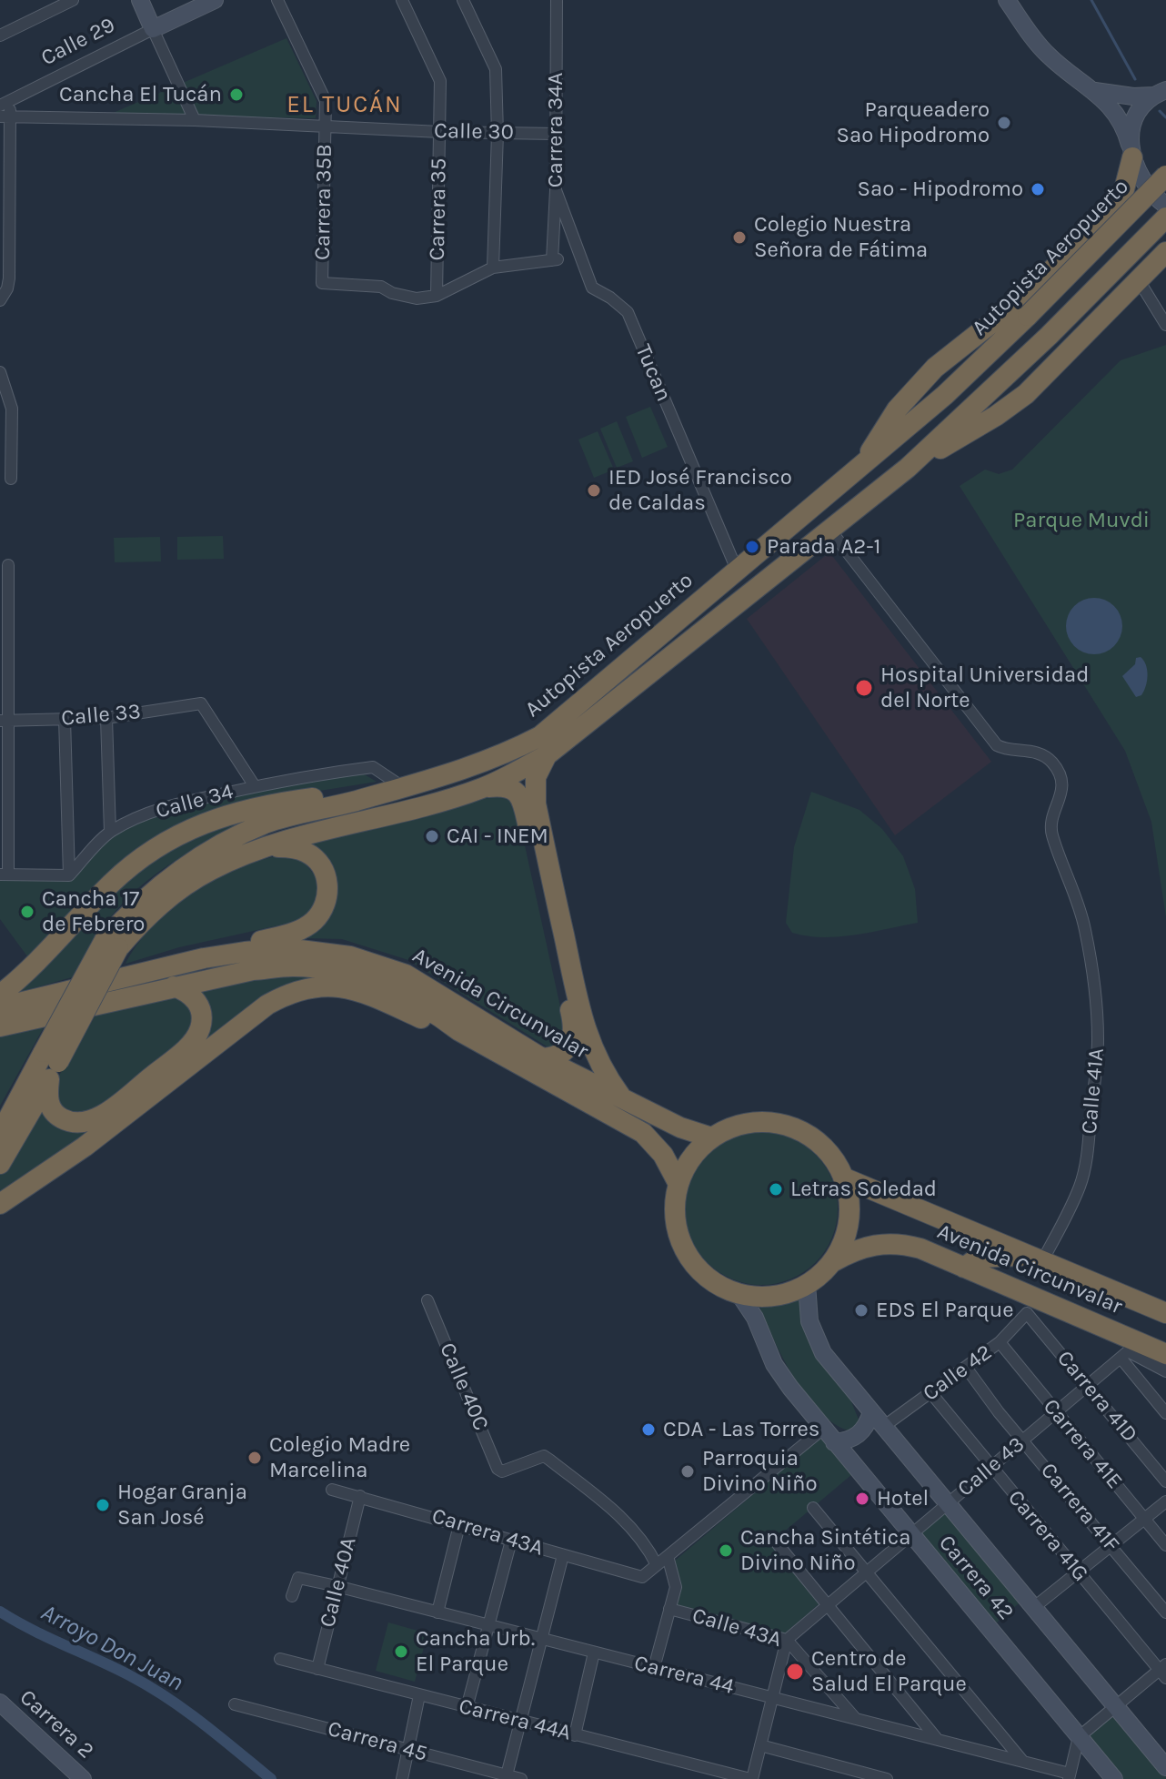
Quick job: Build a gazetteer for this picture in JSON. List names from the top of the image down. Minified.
{"streets":{"highway":["Autopista Aeropuerto","Avenida Circunvalar"],"street":["Calle 29","Carrera 34A","Calle 30","Carrera 35B","Carrera 35","Tucan","Calle 33","Calle 34","Calle 41A","Calle 42","Calle 40C","Carrera 41D","Carrera 41E","Calle 43","Carrera 41F","Carrera 43A","Carrera 41G","Carrera 42","Calle 40A","Calle 43A","Carrera 44","Carrera 44A","Carrera 2","Carrera 45"]},"crossings":[["Carrera 34A","Calle 30"],["Carrera 34A","Tucan"],["Calle 30","Carrera 35B"],["Calle 30","Carrera 35"],["Carrera 35B","Carrera 35"],["Autopista Aeropuerto","Tucan"],["Autopista Aeropuerto","Calle 34"],["Autopista Aeropuerto","Calle 41A"],["Calle 33","Calle 34"],["Avenida Circunvalar","Calle 41A"],["Avenida Circunvalar","Calle 42"],["Avenida Circunvalar","Carrera 41D"],["Avenida Circunvalar","Calle 43"],["Avenida Circunvalar","Carrera 42"],["Calle 42","Carrera 41D"],["Calle 42","Carrera 41E"],["Calle 42","Carrera 41F"],["Calle 42","Carrera 41G"],["Calle 42","Carrera 42"],["Calle 40C","Carrera 43A"],["Carrera 41D","Calle 43"],["Carrera 41E","Calle 43"],["Calle 43","Carrera 41F"],["Calle 43","Carrera 41G"],["Calle 43","Carrera 42"],["Calle 43","Calle 43A"],["Carrera 43A","Calle 40A"],["Calle 40A","Carrera 44"],["Calle 40A","Carrera 44A"],["Calle 43A","Carrera 44"]],"districts":["EL TUCÁN"],"water":["Arroyo Don Juan"],"parks":["Parque Muvdi"],"places":["Cancha El Tucán","Parqueadero Sao Hipodromo","Sao - Hipodromo","Colegio Nuestra Señora de Fátima","IED José Francisco de Caldas","Parada A2-1","Hospital Universidad del Norte","CAI - INEM","Cancha 17 de Febrero","Letras Soledad","EDS El Parque","CDA - Las Torres","Colegio Madre Marcelina","Parroquia Divino Niño","Hotel","Hogar Granja San José","Cancha Sintética Divino Niño","Cancha Urb. El Parque","Centro de Salud El Parque"]}
